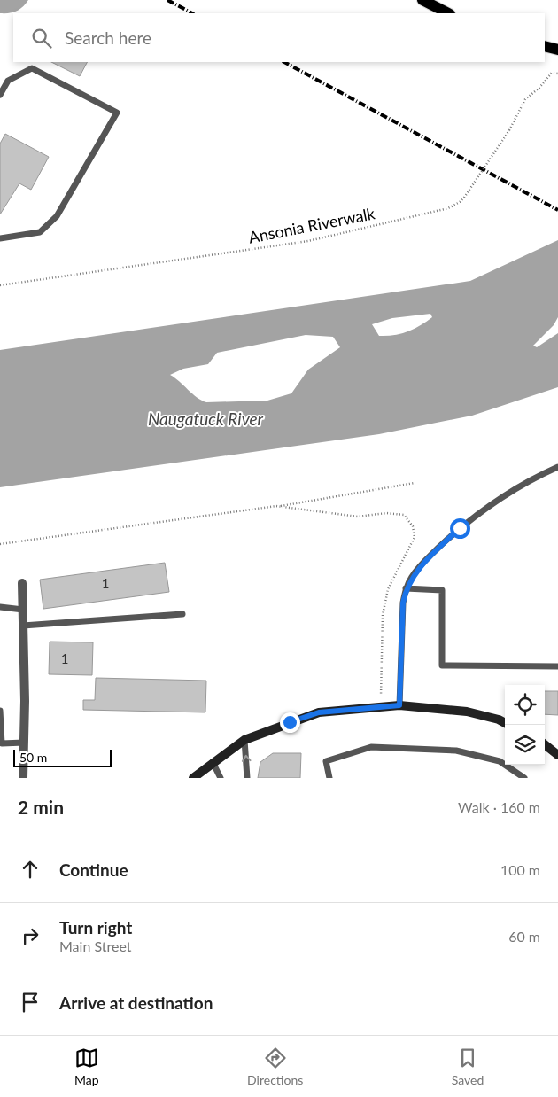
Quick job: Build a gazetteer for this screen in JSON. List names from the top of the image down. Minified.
{"streets":{"path":["Ansonia Riverwalk"]},"water":["Naugatuck River"],"house_numbers":["1","1"],"scale_bar":"50 m","page":{"search":"Search here","scale":"50 m","heading":["2 min","Walk · 160 m"],"list":[["Continue","100 m"],["Turn right","Main Street","60 m"],"Arrive at destination"],"nav":["Map","Directions","Saved"]}}
